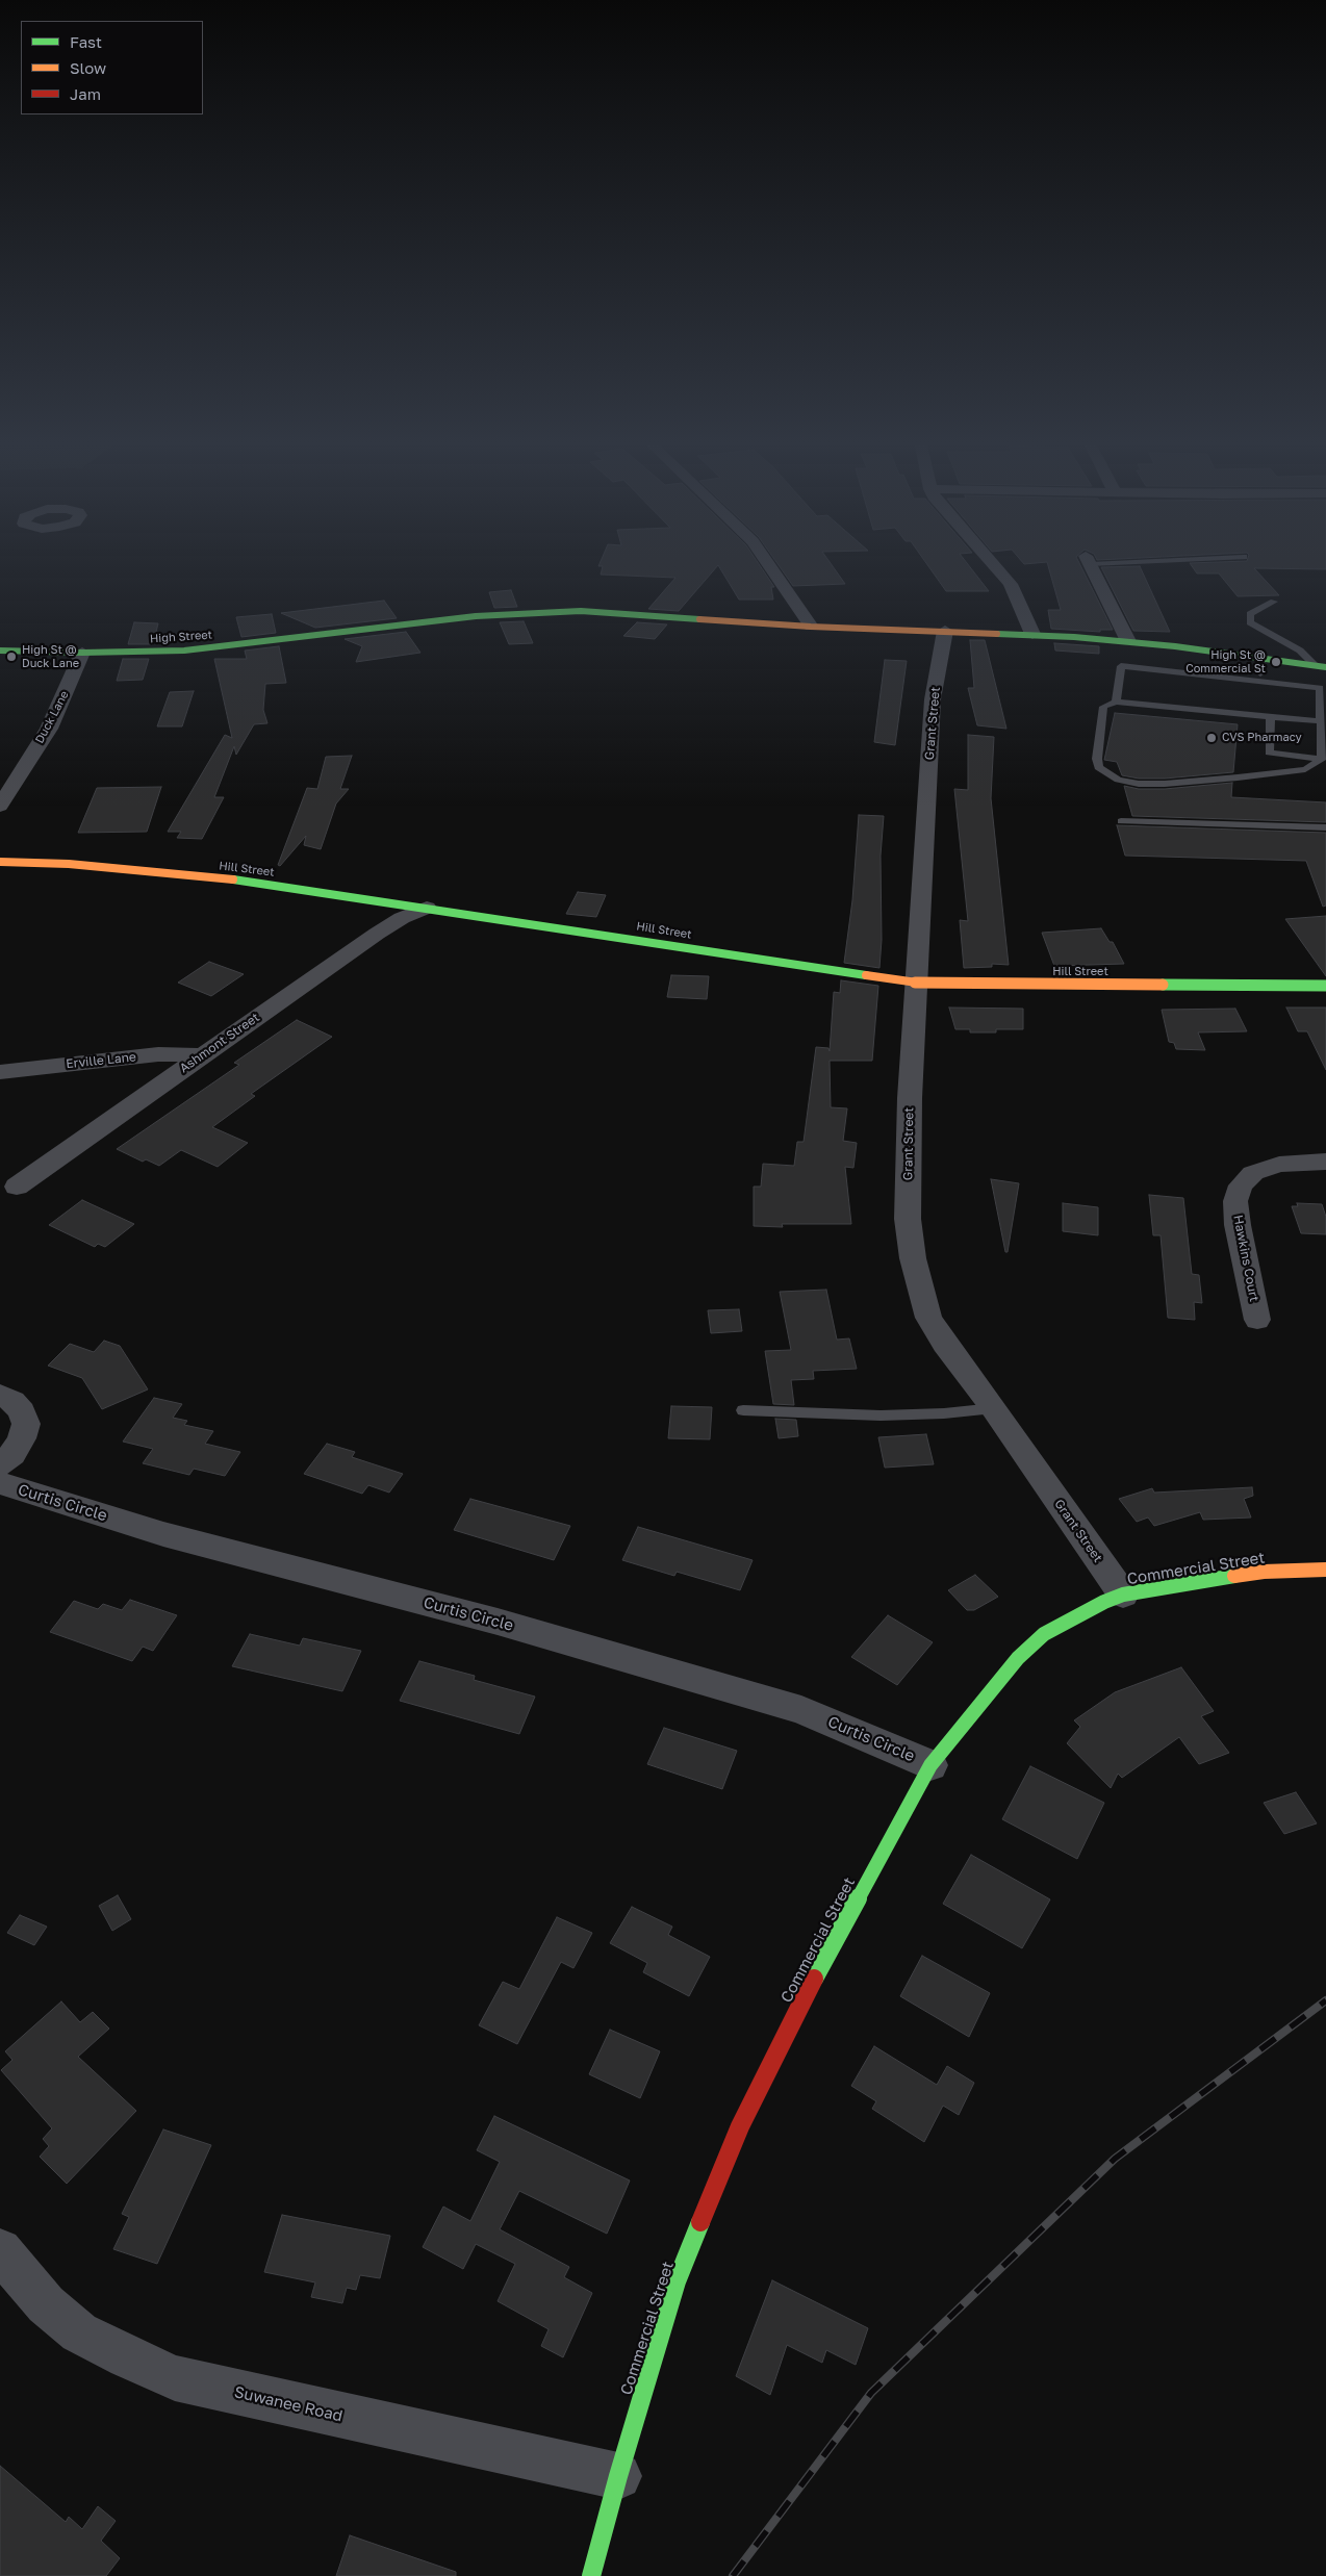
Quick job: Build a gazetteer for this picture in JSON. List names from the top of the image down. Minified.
{"streets":{"main road":["High Street","Hill Street","Commercial Street"],"street":["Duck Lane","Grant Street","Ashmont Street","Erville Lane","Hawkins Court","Curtis Circle","Suwanee Road"]},"crossings":[["High Street","Duck Lane"],["High Street","Grant Street"],["Grant Street","Hill Street"],["Grant Street","Commercial Street"],["Hill Street","Ashmont Street"],["Ashmont Street","Erville Lane"],["Curtis Circle","Commercial Street"],["Commercial Street","Suwanee Road"]],"places":["High St @ Duck Lane","High St @ Commercial St","CVS Pharmacy"],"legend":["Fast","Slow","Jam"]}
